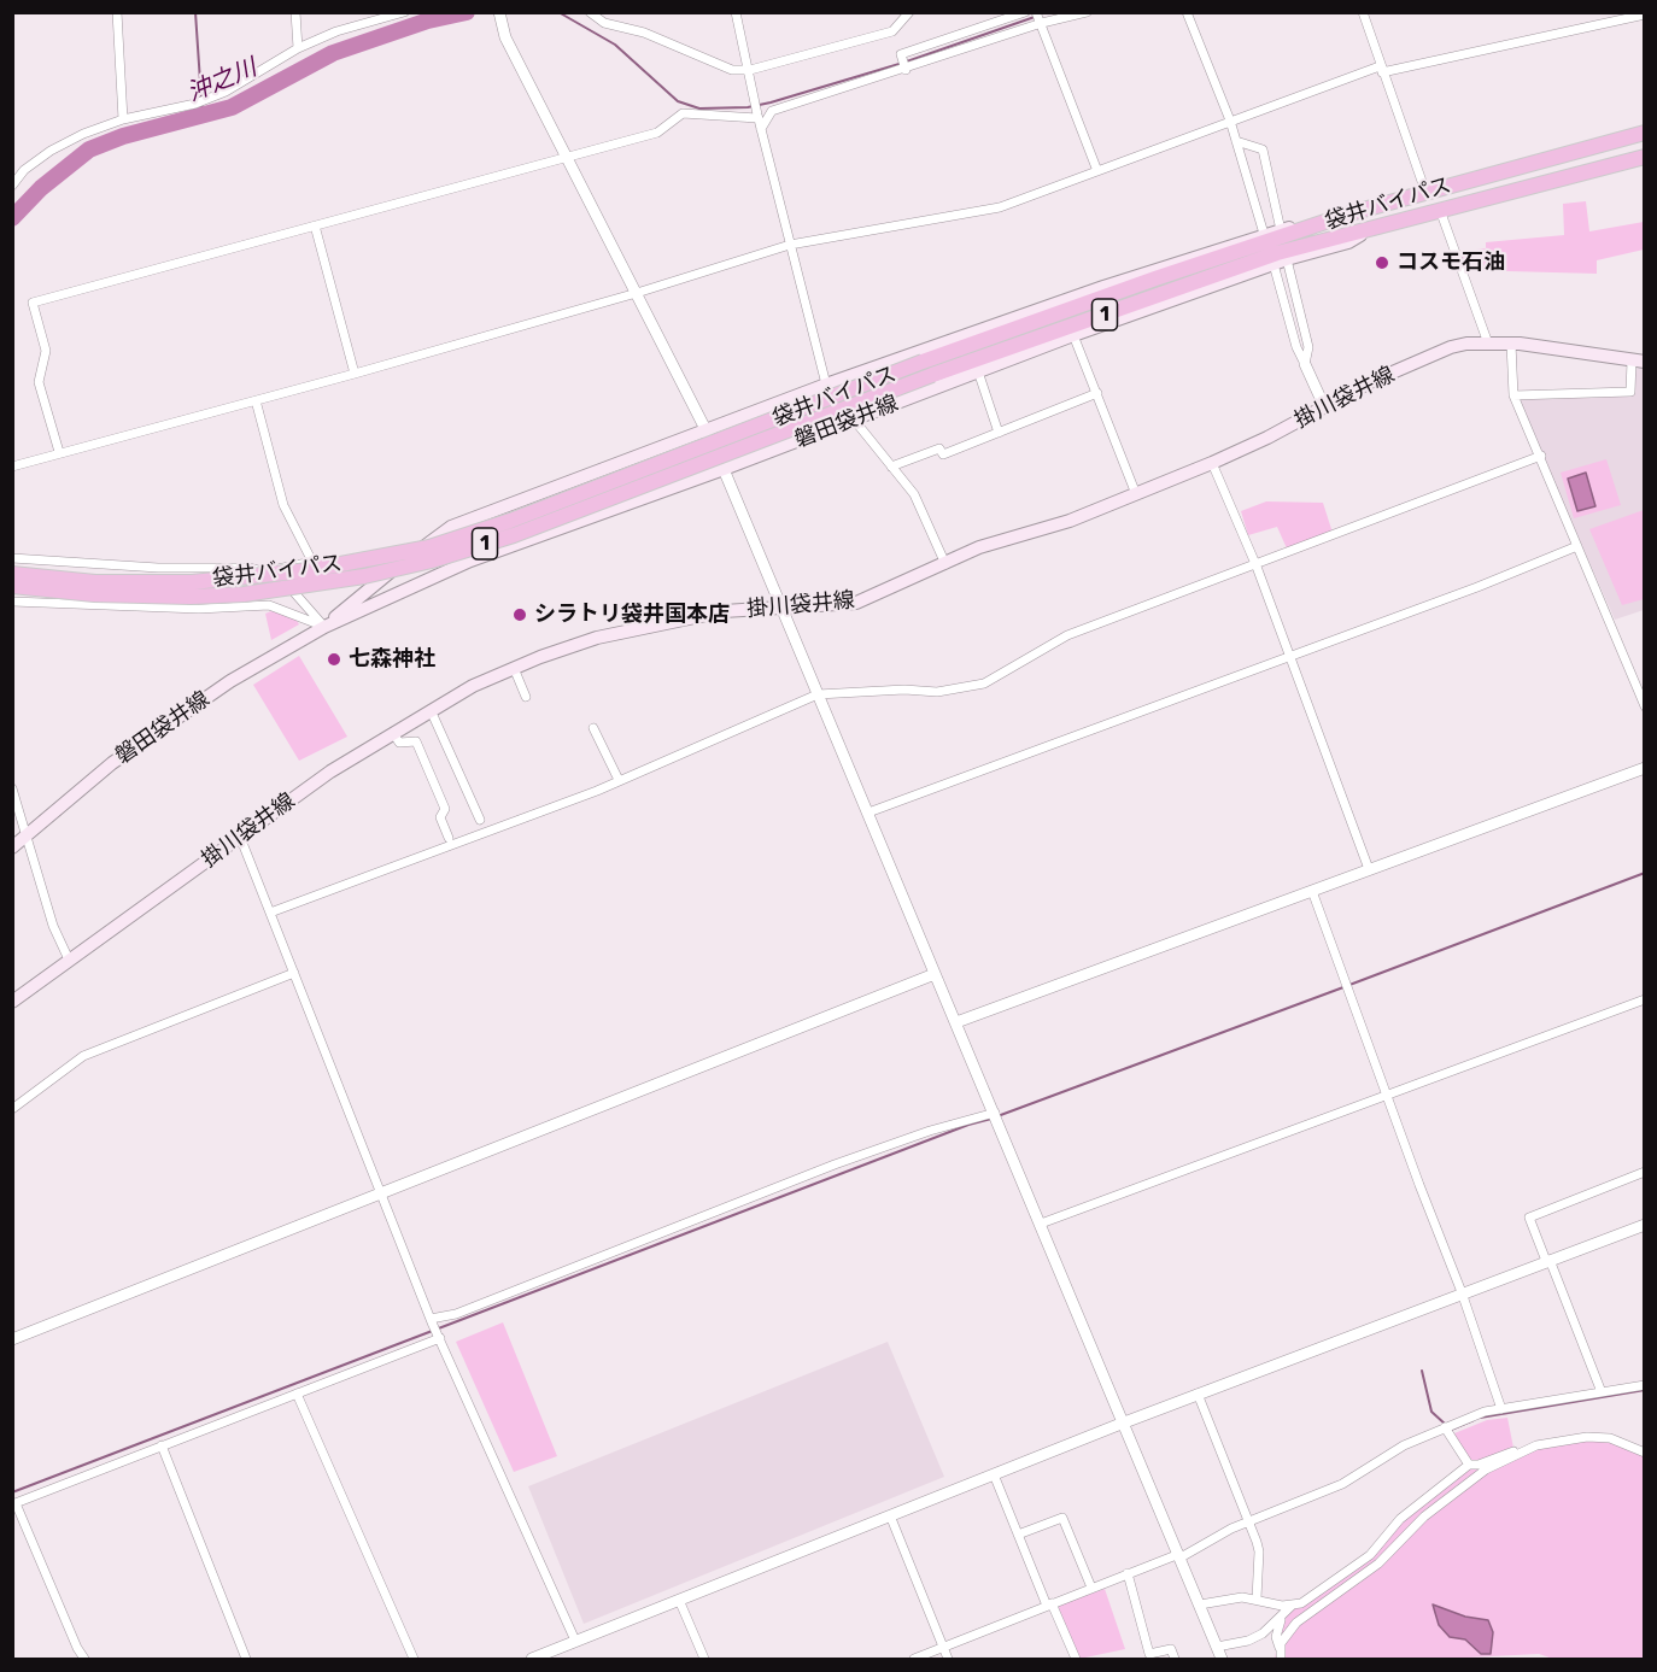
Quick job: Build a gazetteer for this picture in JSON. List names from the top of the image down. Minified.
{"streets":{"highway":["袋井バイパス","1"],"main road":["掛川袋井線","磐田袋井線"]},"crossings":[["袋井バイパス","磐田袋井線"]],"water":["沖之川"],"places":["コスモ石油","シラトリ袋井国本店","七森神社"]}
